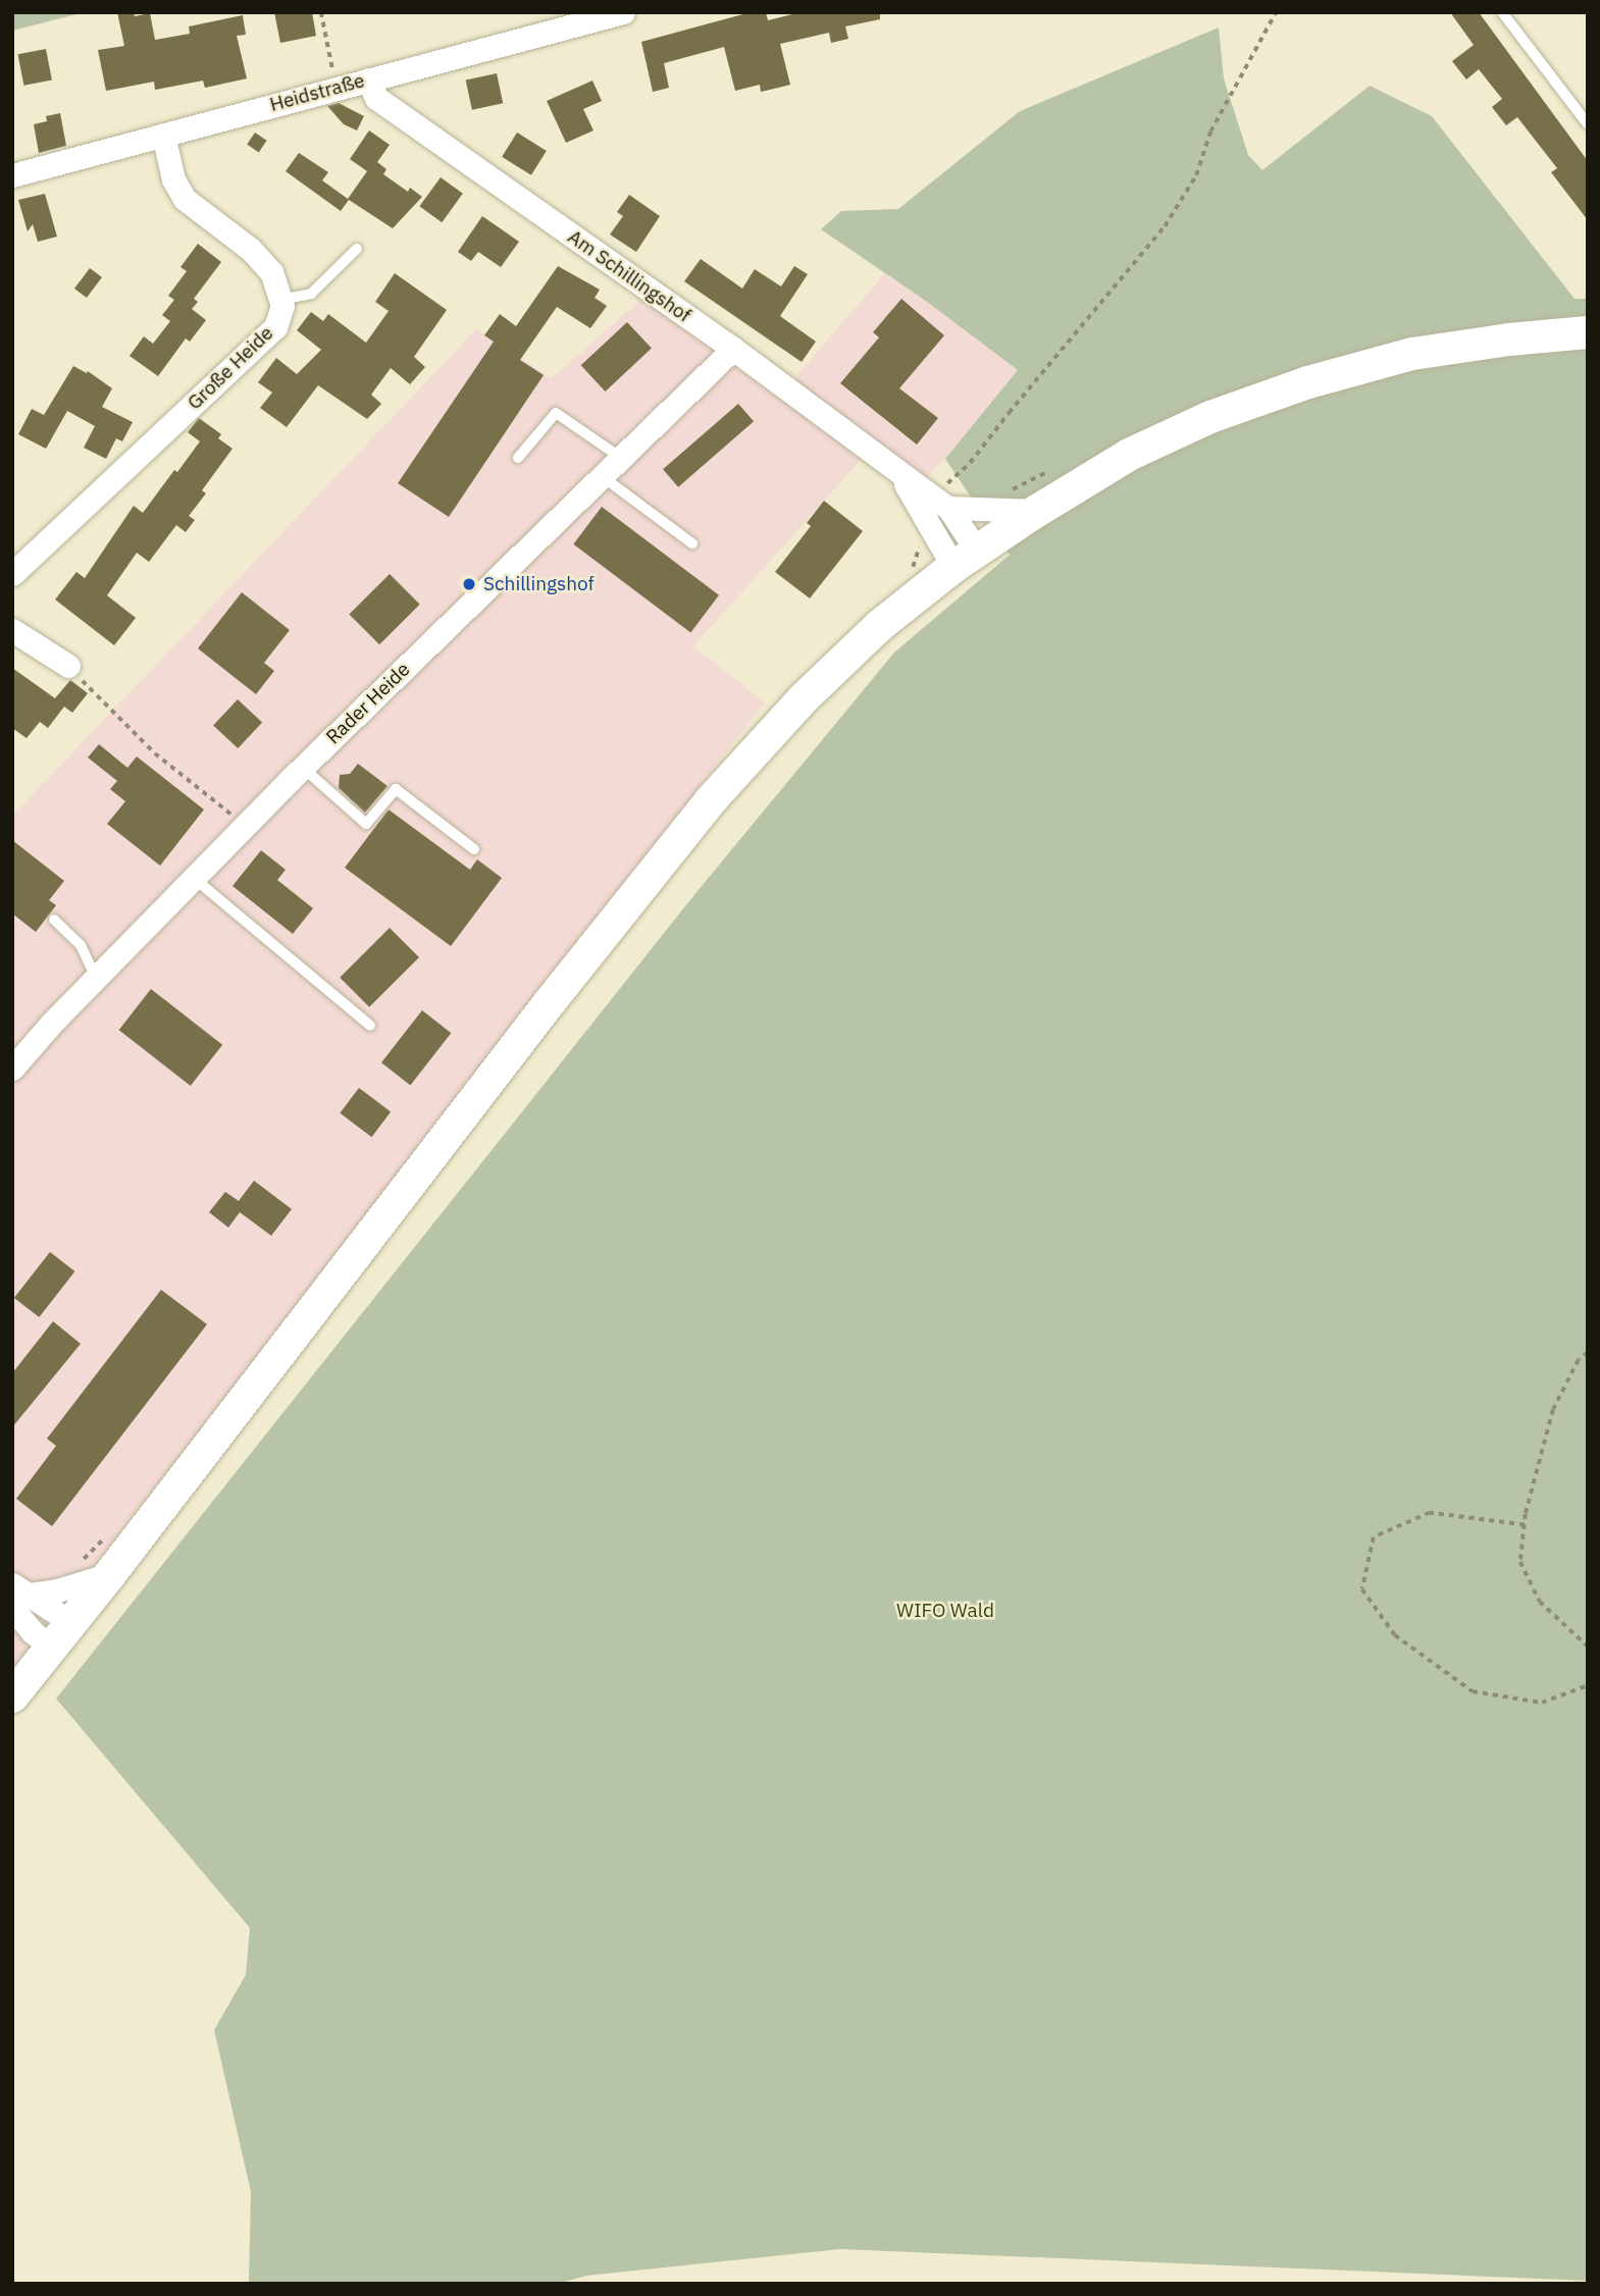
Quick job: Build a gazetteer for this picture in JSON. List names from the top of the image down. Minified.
{"streets":{"street":["Heidstraße","Am Schillingshof","Große Heide","Rader Heide"]},"crossings":[["Heidstraße","Am Schillingshof"],["Heidstraße","Große Heide"],["Am Schillingshof","Rader Heide"]],"parks":["WIFO Wald"],"places":["Schillingshof"]}
